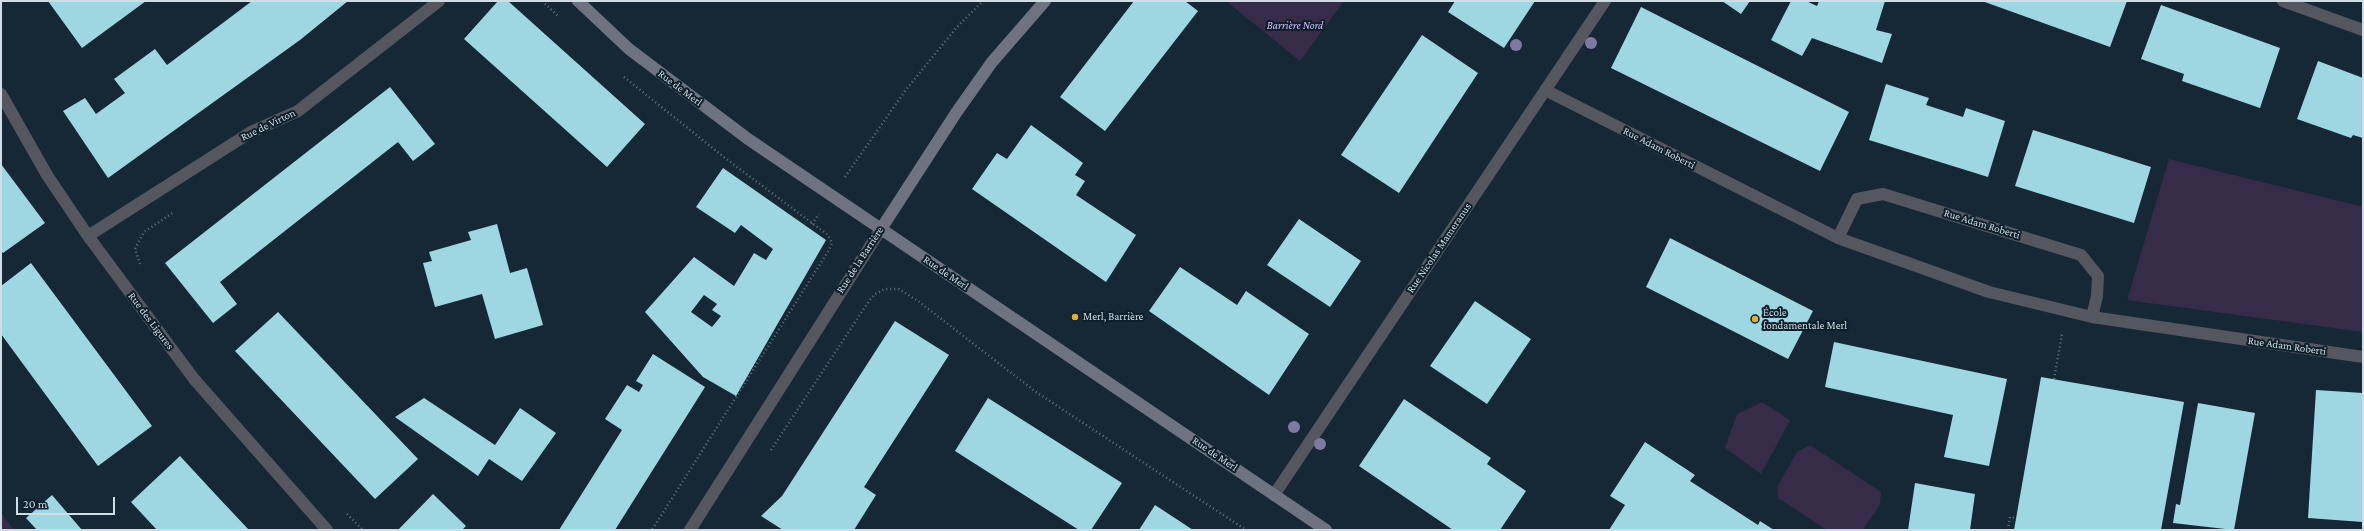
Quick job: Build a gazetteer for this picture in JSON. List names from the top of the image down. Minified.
{"streets":{"main road":["Rue de Merl","Rue de la Barrière"],"street":["Rue de Virton","Rue Adam Roberti","Rue Nicolas Mameranus","Rue des Ligures"]},"crossings":[["Rue de Merl","Rue Nicolas Mameranus"],["Rue de Merl","Rue de la Barrière"],["Rue de Virton","Rue des Ligures"],["Rue Adam Roberti","Rue Nicolas Mameranus"]],"parks":["Barrière Nord"],"places":["Merl, Barrière","École fondamentale Merl"],"scale_bar":"20 m"}
